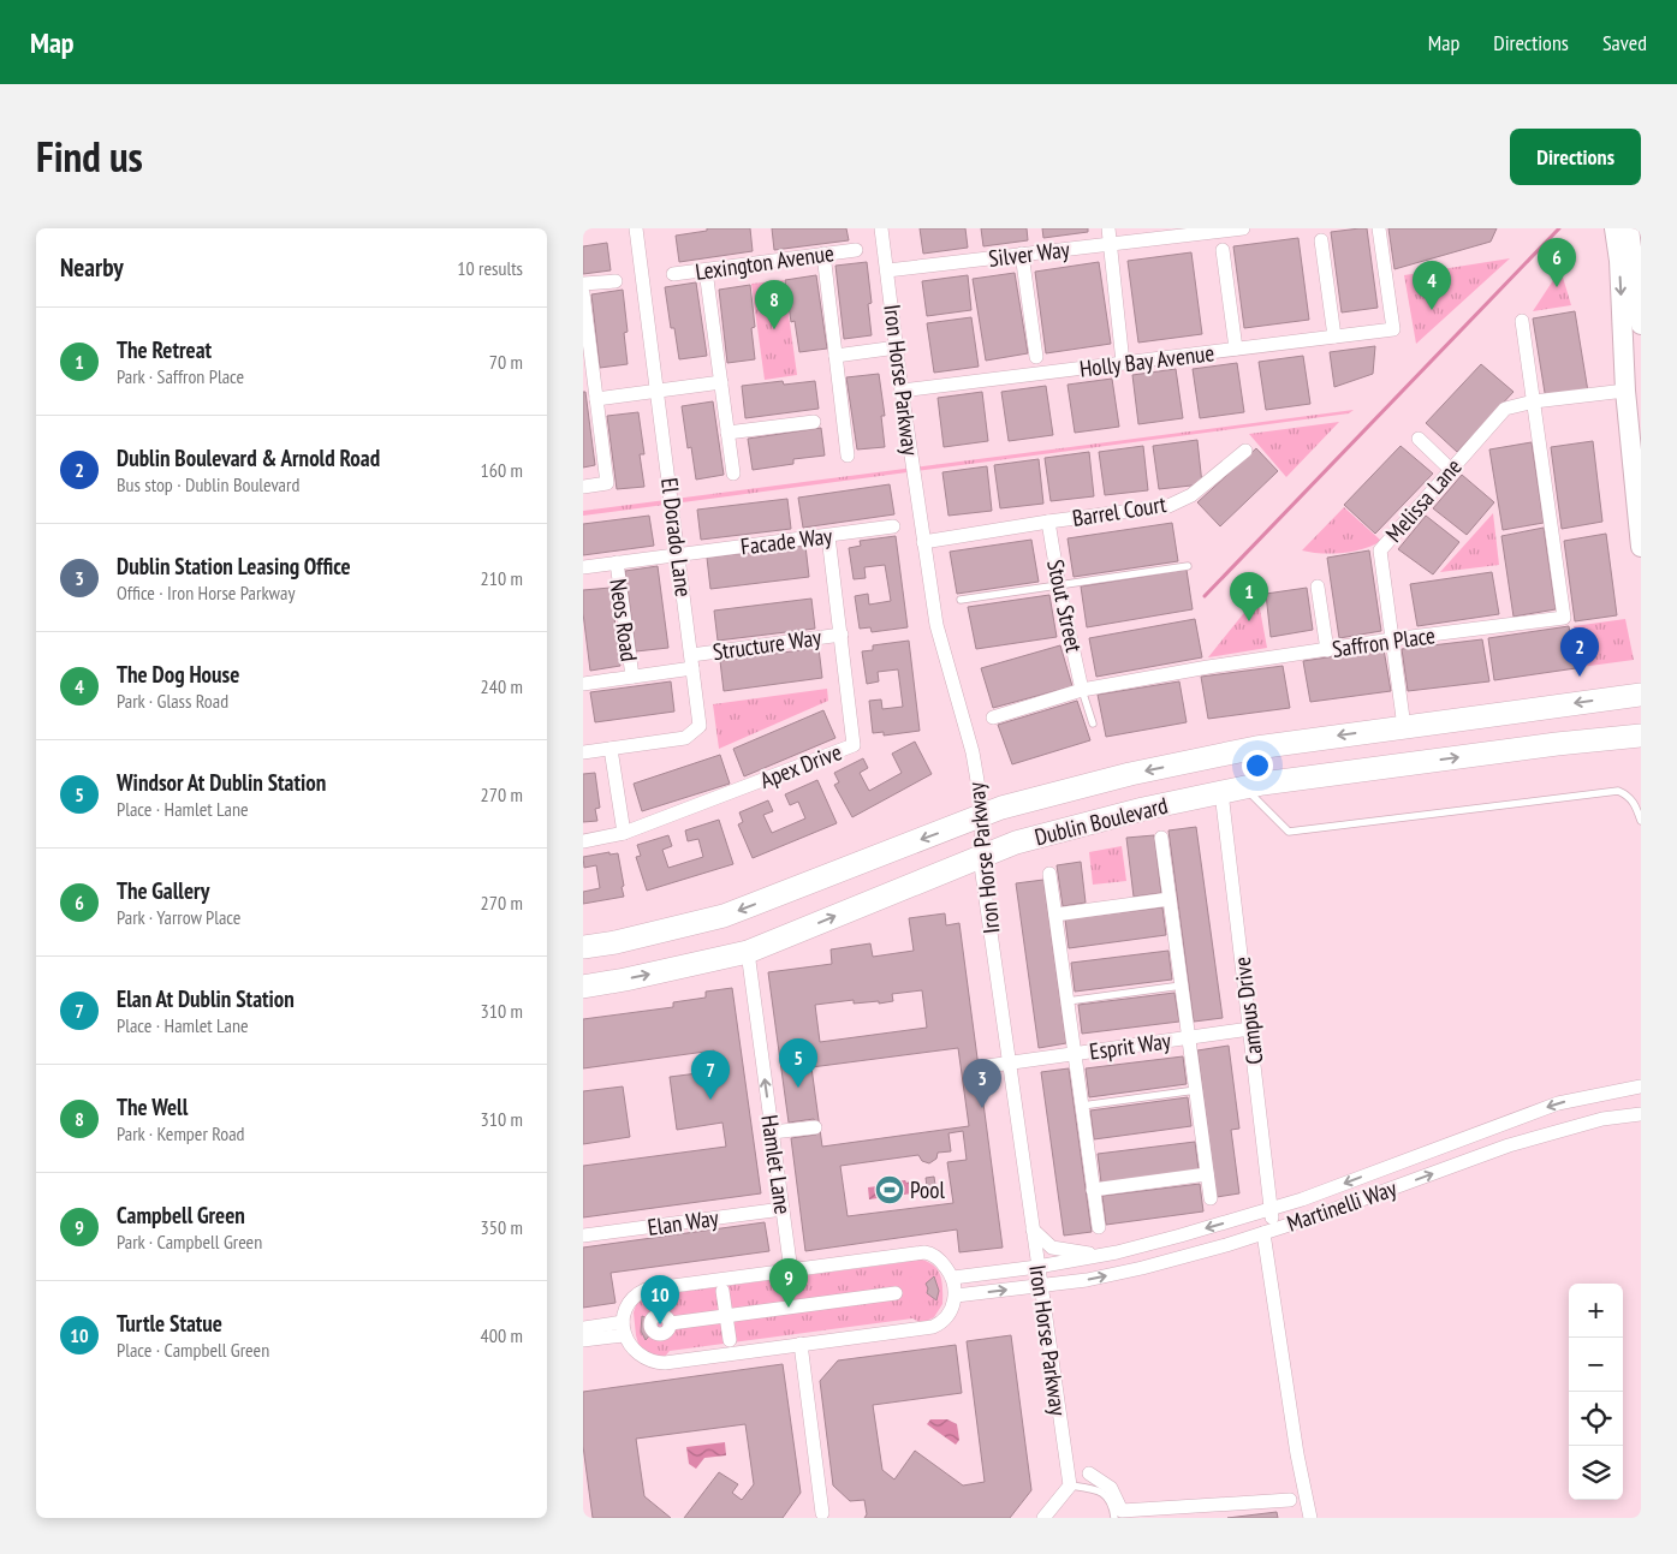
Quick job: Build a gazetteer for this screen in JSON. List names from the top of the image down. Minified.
{"streets":{"main road":["Dublin Boulevard"],"street":["Silver Way","Lexington Avenue","Holly Bay Avenue","Iron Horse Parkway","Melissa Lane","Barrel Court","El Dorado Lane","Facade Way","Stout Street","Neos Road","Saffron Place","Structure Way","Apex Drive","Campus Drive","Esprit Way","Hamlet Lane","Martinelli Way","Elan Way"]},"crossings":[["Silver Way","Iron Horse Parkway"],["Holly Bay Avenue","Iron Horse Parkway"],["Iron Horse Parkway","Barrel Court"],["Iron Horse Parkway","Dublin Boulevard"],["Iron Horse Parkway","Esprit Way"],["Iron Horse Parkway","Martinelli Way"],["Melissa Lane","Saffron Place"],["Melissa Lane","Dublin Boulevard"],["Barrel Court","Stout Street"],["El Dorado Lane","Facade Way"],["El Dorado Lane","Structure Way"],["Facade Way","Neos Road"],["Facade Way","Apex Drive"],["Stout Street","Saffron Place"],["Neos Road","Structure Way"],["Structure Way","Apex Drive"],["Dublin Boulevard","Campus Drive"],["Dublin Boulevard","Hamlet Lane"],["Campus Drive","Esprit Way"],["Campus Drive","Martinelli Way"],["Hamlet Lane","Elan Way"]],"one_way":["Hamlet Lane"],"places":{"sports":["Pool"]},"page":{"header":"Map","nav":["Map","Directions","Saved"],"title":"Find us","buttons":"Directions","heading":["Nearby","10 results"],"pins":["6","4","8","1","2","5","7","3","9","10"],"list":[{"mark":"1","name":"The Retreat","note":"Park · Saffron Place","value":"70 m"},{"mark":"2","name":"Dublin Boulevard & Arnold Road","note":"Bus stop · Dublin Boulevard","value":"160 m"},{"mark":"3","name":"Dublin Station Leasing Office","note":"Office · Iron Horse Parkway","value":"210 m"},{"mark":"4","name":"The Dog House","note":"Park · Glass Road","value":"240 m"},{"mark":"5","name":"Windsor At Dublin Station","note":"Place · Hamlet Lane","value":"270 m"},{"mark":"6","name":"The Gallery","note":"Park · Yarrow Place","value":"270 m"},{"mark":"7","name":"Elan At Dublin Station","note":"Place · Hamlet Lane","value":"310 m"},{"mark":"8","name":"The Well","note":"Park · Kemper Road","value":"310 m"},{"mark":"9","name":"Campbell Green","note":"Park · Campbell Green","value":"350 m"},{"mark":"10","name":"Turtle Statue","note":"Place · Campbell Green","value":"400 m"}],"map_buttons":["+","−"]}}
